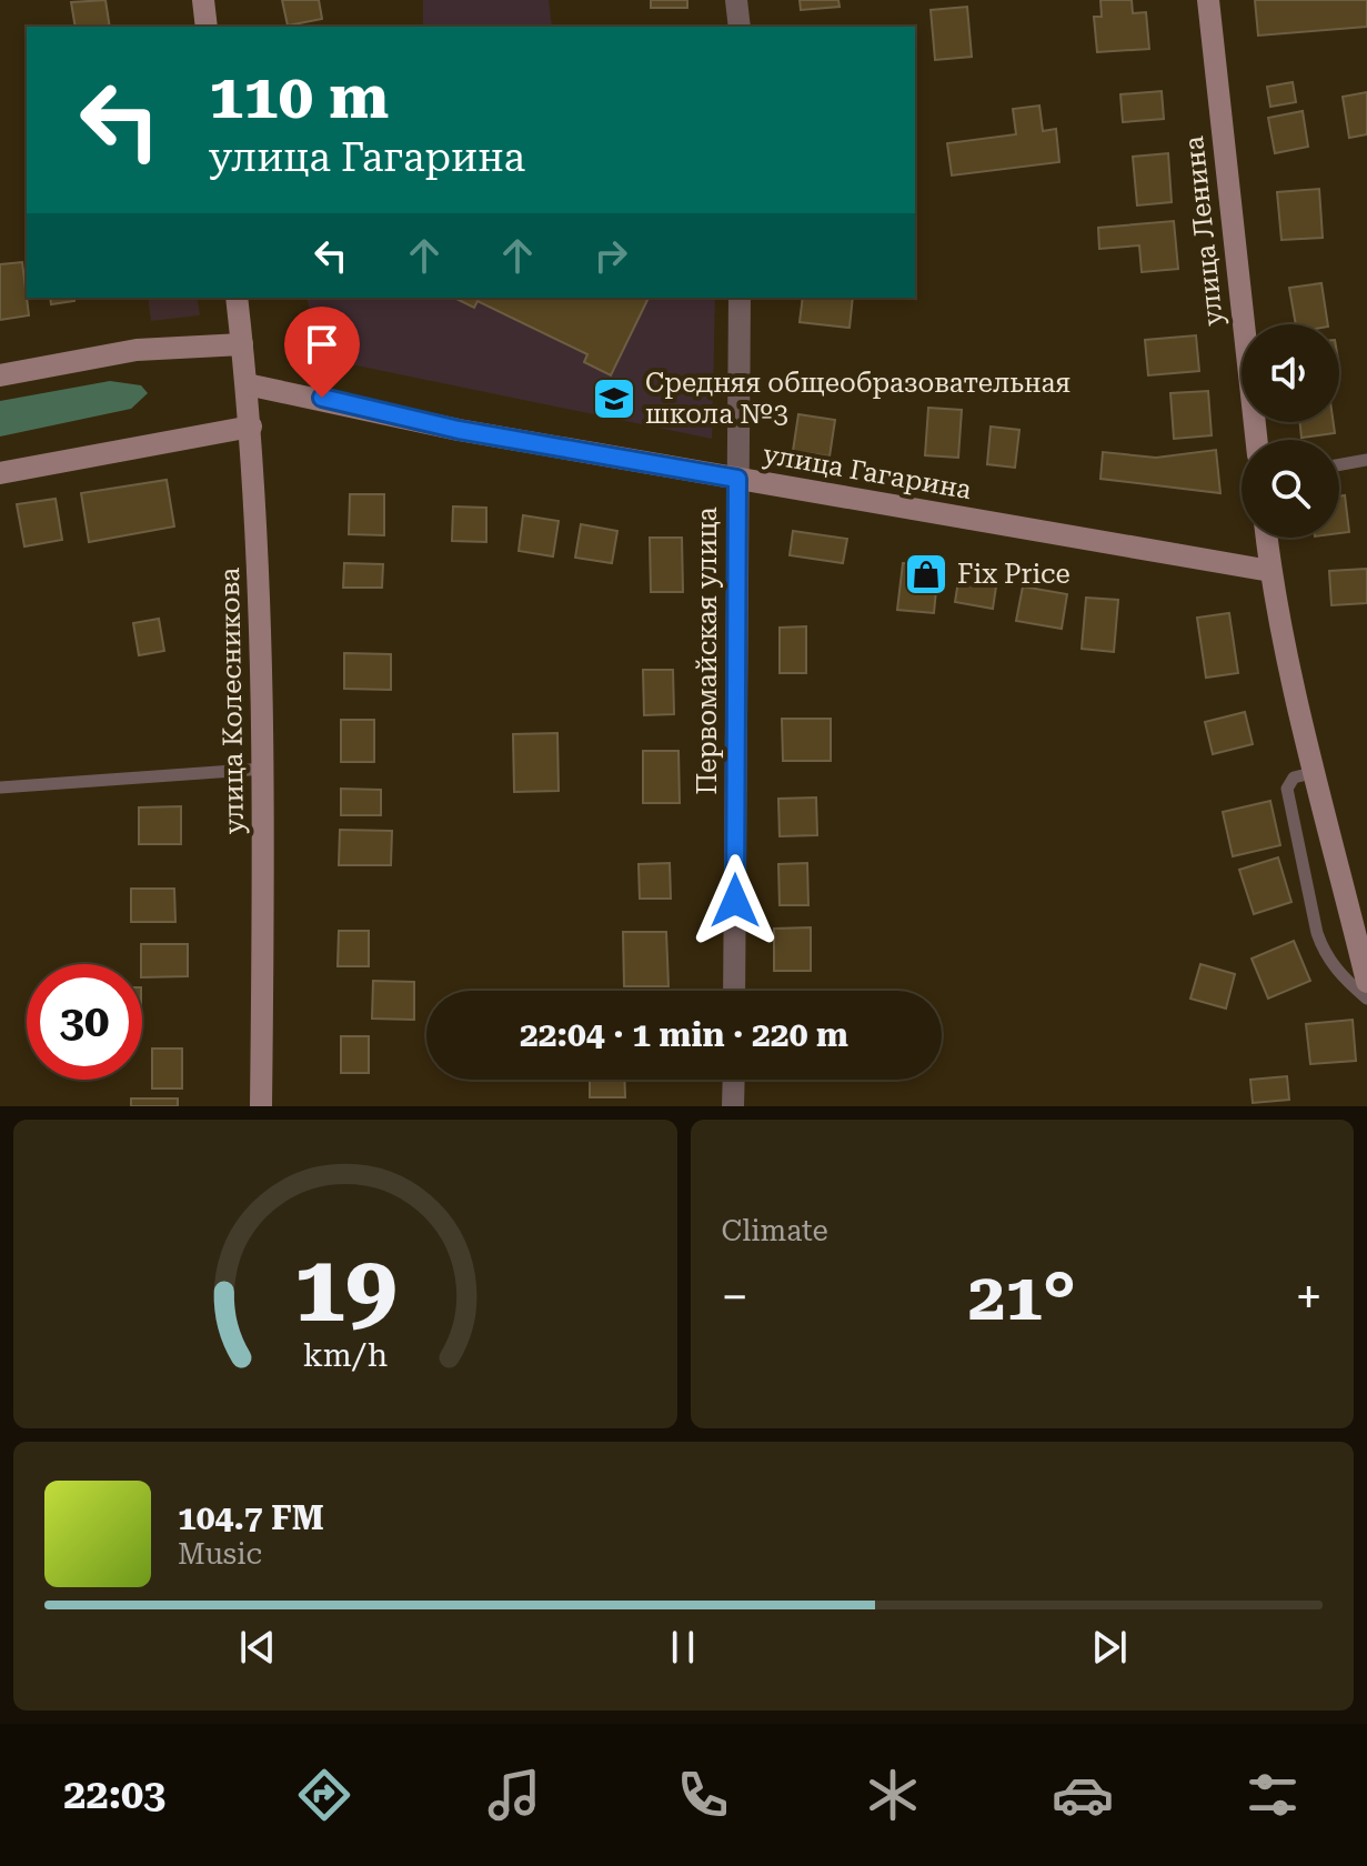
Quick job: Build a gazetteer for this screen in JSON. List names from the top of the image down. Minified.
{"streets":{"street":["улица Ленина","улица Гагарина","Первомайская улица","улица Колесникова"]},"crossings":[["улица Гагарина","Первомайская улица"],["улица Гагарина","улица Колесникова"]],"places":{"school or university":["Средняя общеобразовательная школа №3"],"shop":["Fix Price"]},"page":{"turn":["110 m","улица Гагарина"],"limit":"30","trip":"22:04 · 1 min · 220 m","tile":"Climate","heat":["−","21°","+"],"song":["104.7 FM","Music"],"tabs":"22:03","gauge":["19","km/h"]}}
